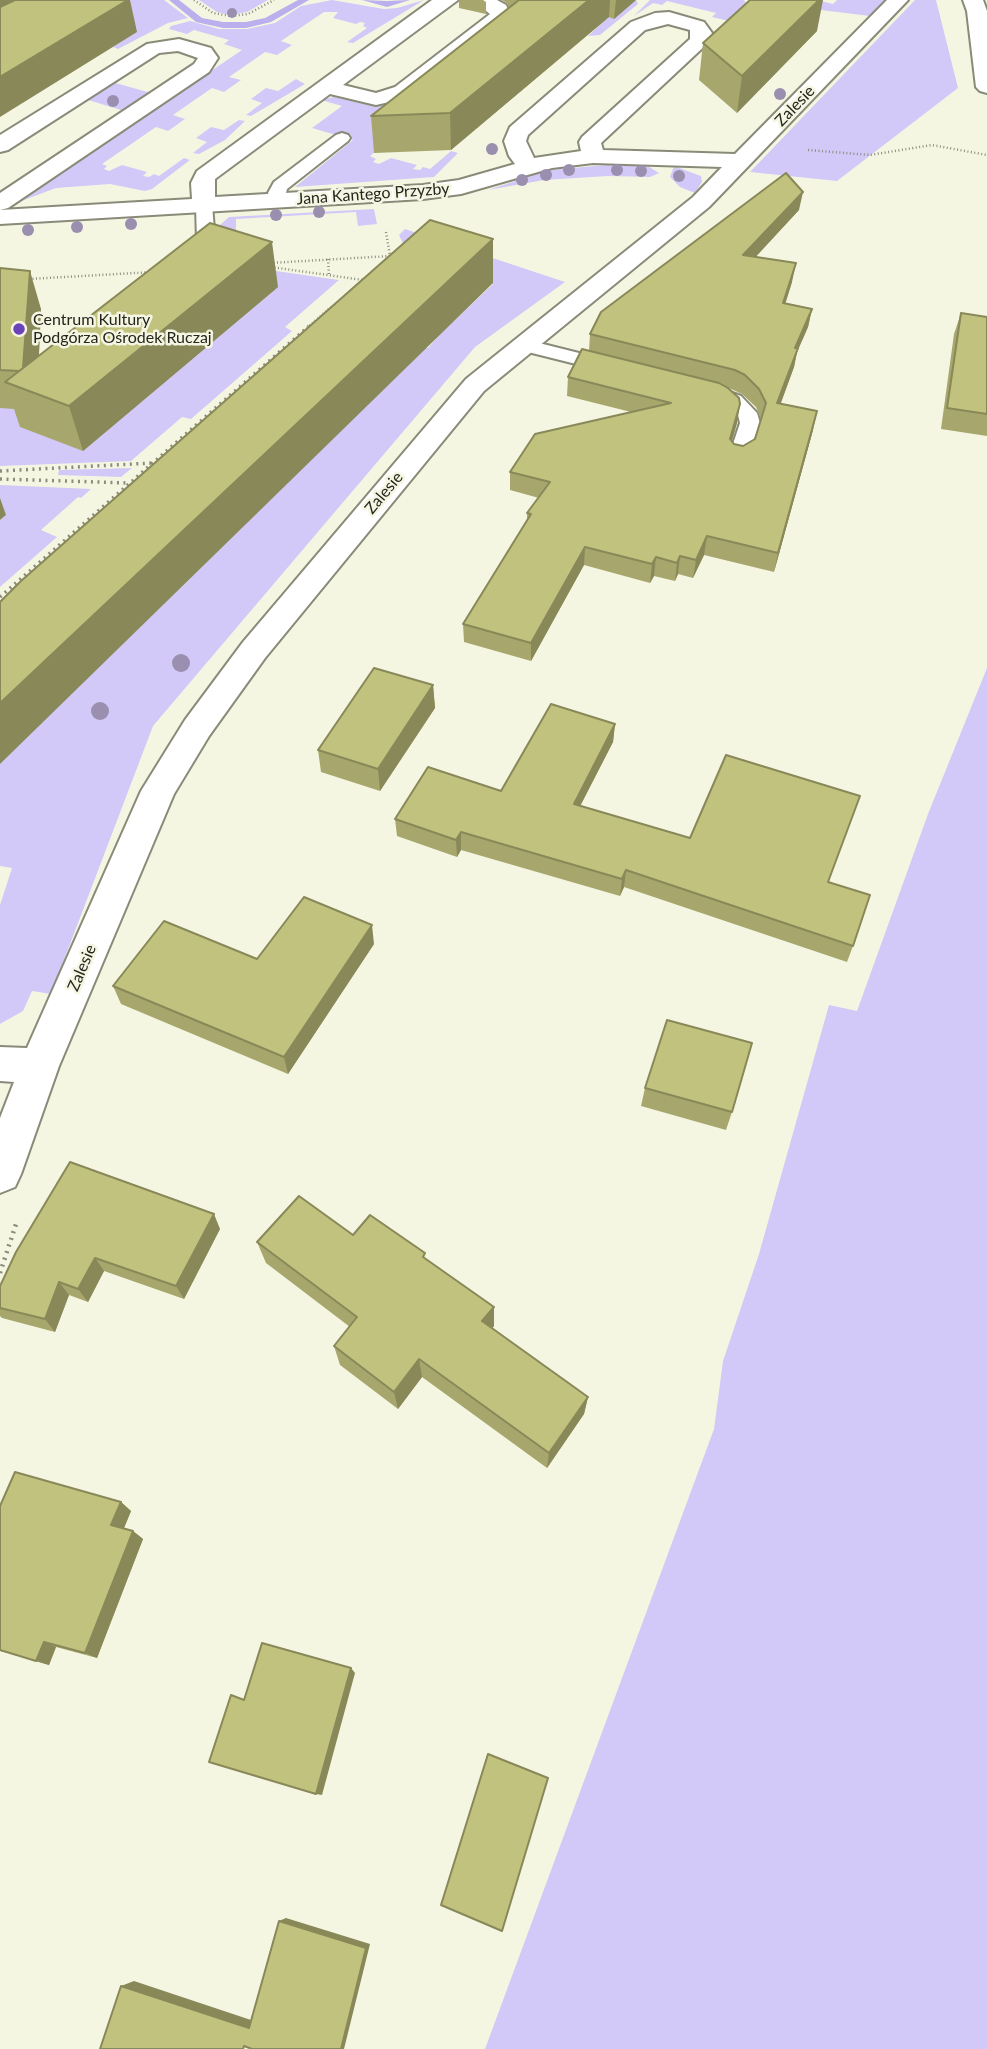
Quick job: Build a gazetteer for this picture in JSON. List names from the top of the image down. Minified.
{"streets":{"street":["Zalesie","Jana Kantego Przyzby"]},"crossings":[["Zalesie","Jana Kantego Przyzby"]],"places":["Centrum Kultury Podgórza Ośrodek Ruczaj"]}
